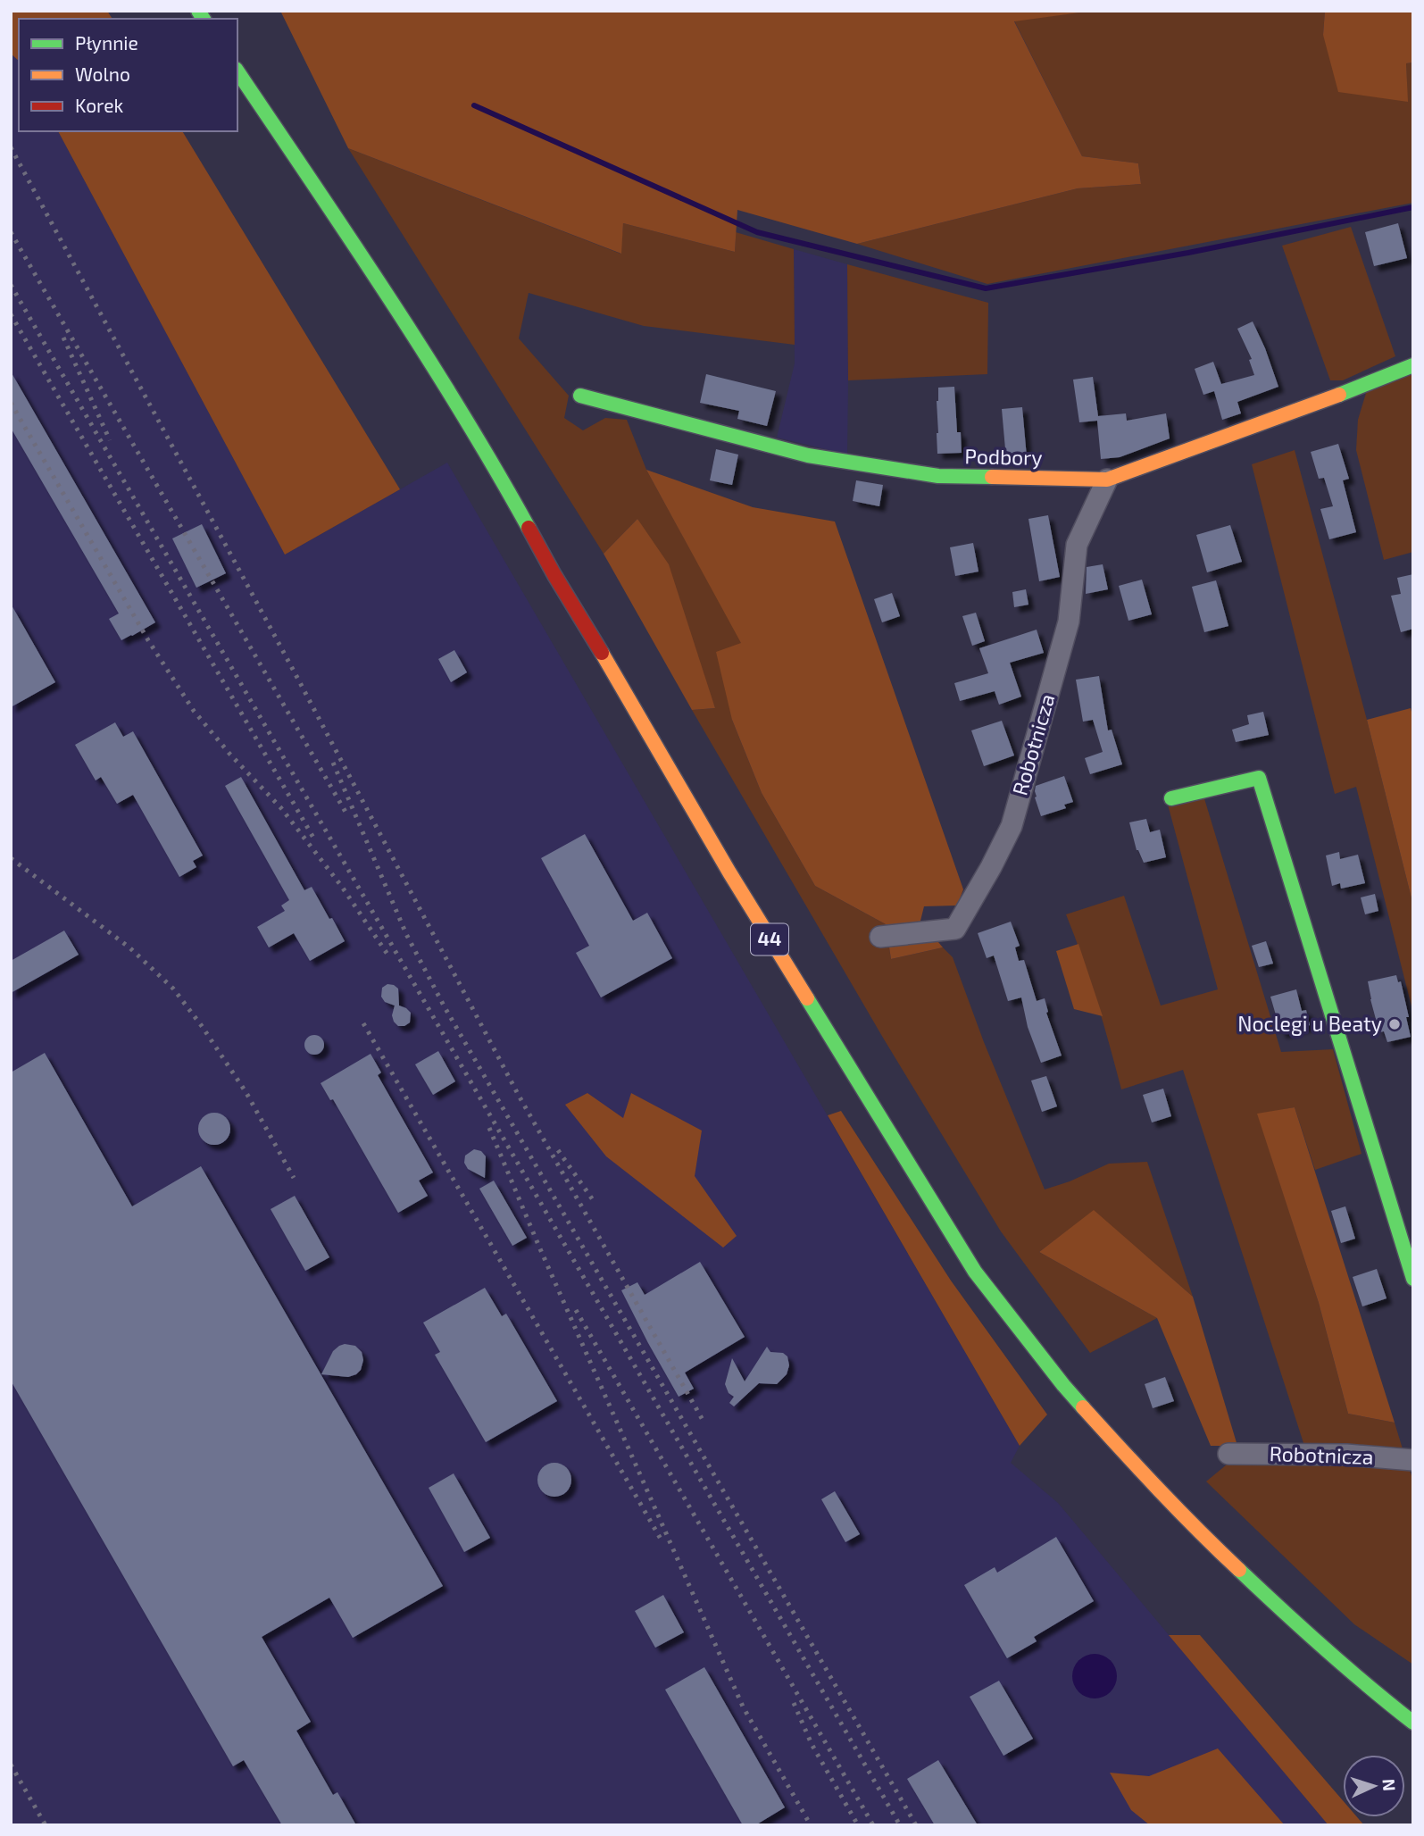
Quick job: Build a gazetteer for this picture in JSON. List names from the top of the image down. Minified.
{"streets":{"main road":["Podbory","44"],"street":["Robotnicza"]},"crossings":[["Podbory","Robotnicza"]],"places":["Noclegi u Beaty"],"legend":["Płynnie","Wolno","Korek"],"north":"right"}
